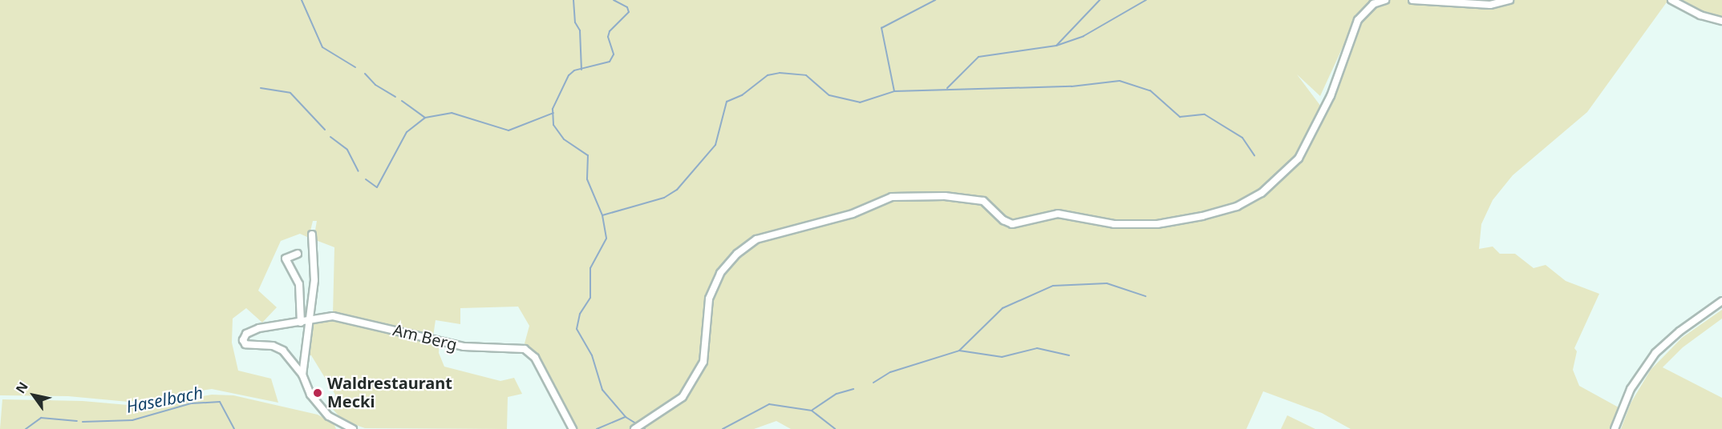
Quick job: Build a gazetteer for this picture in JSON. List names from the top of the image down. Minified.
{"streets":{"street":["Am Berg"]},"water":["Haselbach"],"places":["Waldrestaurant Mecki"],"north":"top left"}
